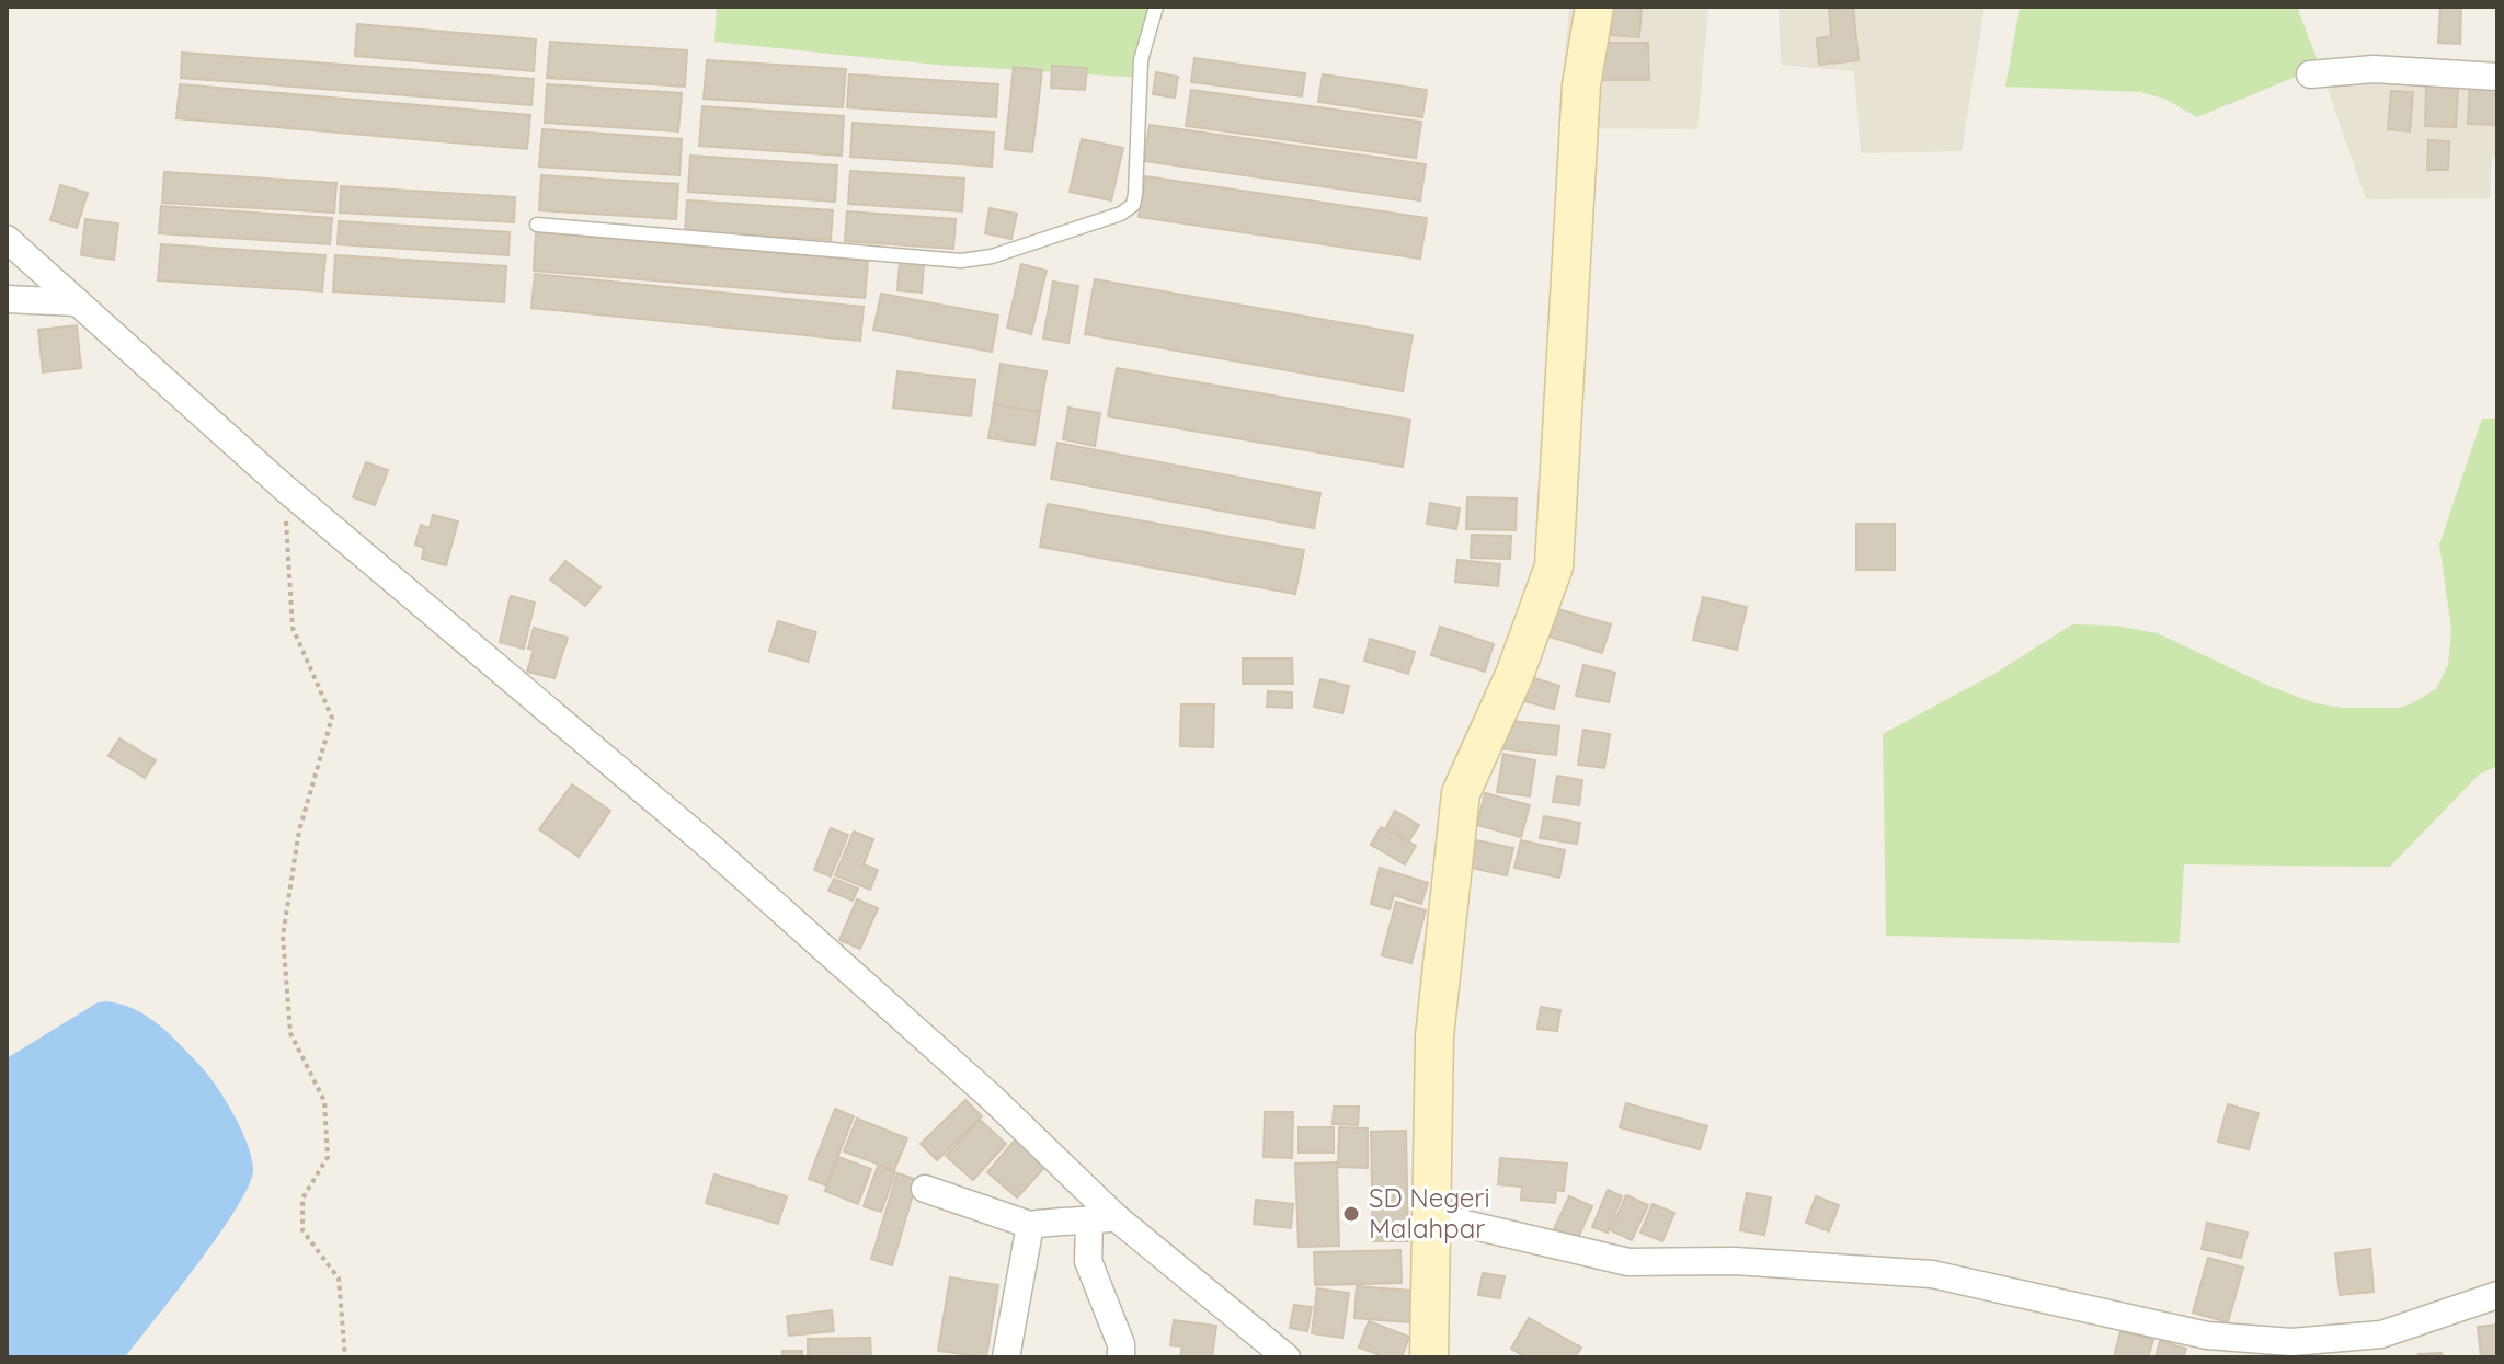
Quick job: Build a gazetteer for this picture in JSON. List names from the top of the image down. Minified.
{"places":["SD Negeri Malahpar"]}
